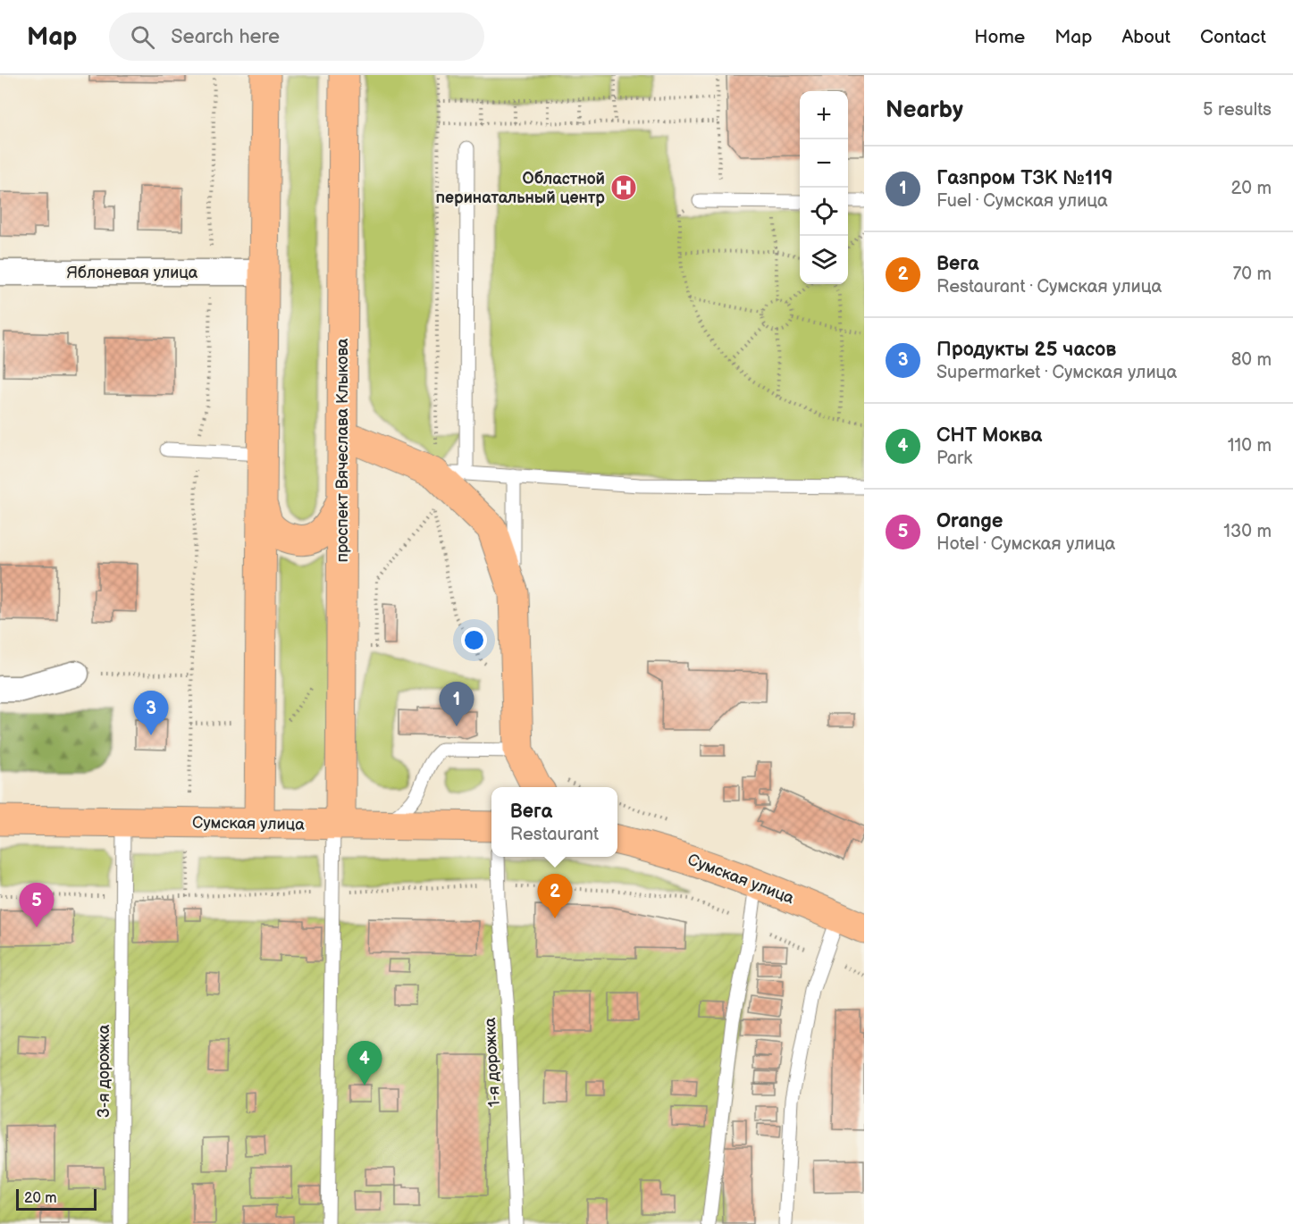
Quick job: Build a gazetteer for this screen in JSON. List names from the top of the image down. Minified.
{"streets":{"main road":["проспект Вячеслава Клыкова","Сумская улица"],"street":["Яблоневая улица"],"lane":["1-я дорожка","3-я дорожка"]},"crossings":[["проспект Вячеслава Клыкова","Сумская улица"],["Сумская улица","3-я дорожка"]],"places":{"hospital":["Областной перинатальный центр"]},"scale_bar":"20 m","page":{"header":"Map","search":"Search here","nav":["Home","Map","About","Contact"],"heading":["Nearby","5 results"],"map_buttons":["+","−"],"list":[{"mark":"1","name":"Газпром ТЗК №119","note":"Fuel · Сумская улица","value":"20 m"},{"mark":"2","name":"Вега","note":"Restaurant · Сумская улица","value":"70 m"},{"mark":"3","name":"Продукты 25 часов","note":"Supermarket · Сумская улица","value":"80 m"},{"mark":"4","name":"СНТ Моква","note":"Park","value":"110 m"},{"mark":"5","name":"Orange","note":"Hotel · Сумская улица","value":"130 m"}],"pins":["1","3","2","5","4"],"popup":["Вега","Restaurant"],"scale":"20 m"}}
